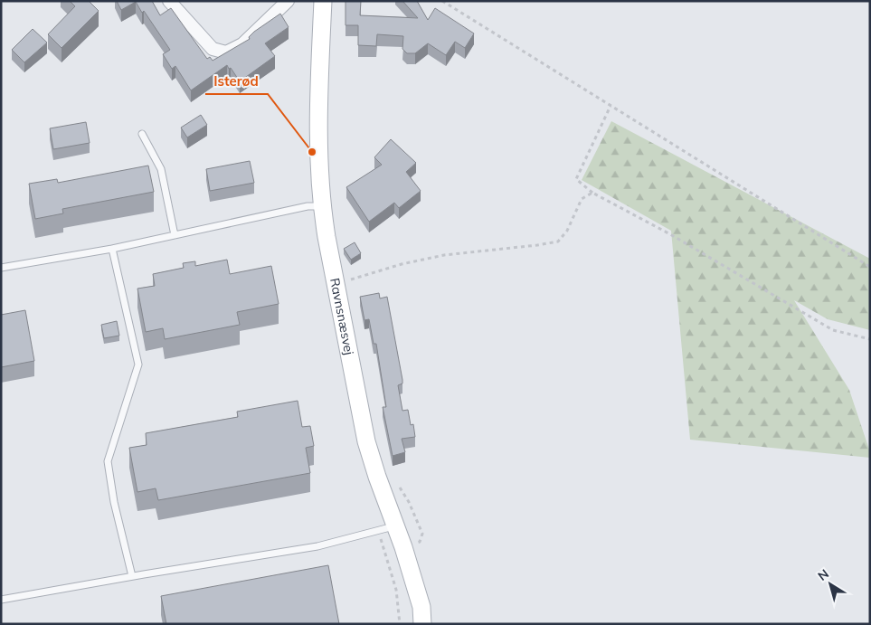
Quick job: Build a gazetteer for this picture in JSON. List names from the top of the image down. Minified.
{"streets":{"main road":["Ravnsnæsvej"]},"places":["Isterød"],"north":"top left"}
